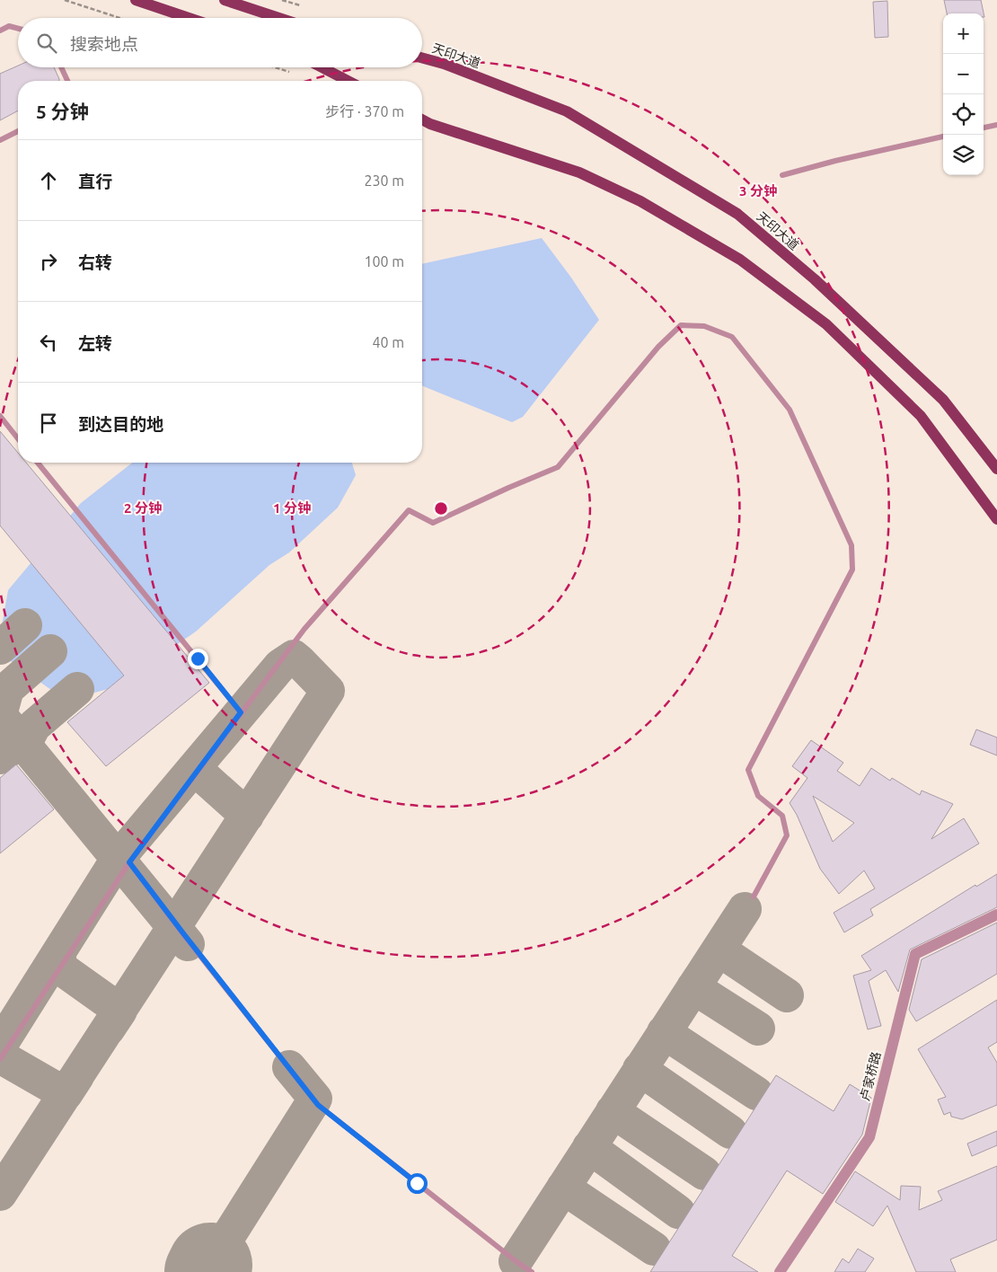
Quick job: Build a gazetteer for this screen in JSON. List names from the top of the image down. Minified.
{"streets":{"main road":["天印大道"],"street":["卢家桥路"]},"page":{"map_buttons":["+","−"],"search":"搜索地点","heading":["5 分钟","步行 · 370 m"],"list":[["直行","230 m"],["右转","100 m"],["左转","40 m"],"到达目的地"]},"rings":["3 分钟","1 分钟","2 分钟"]}
